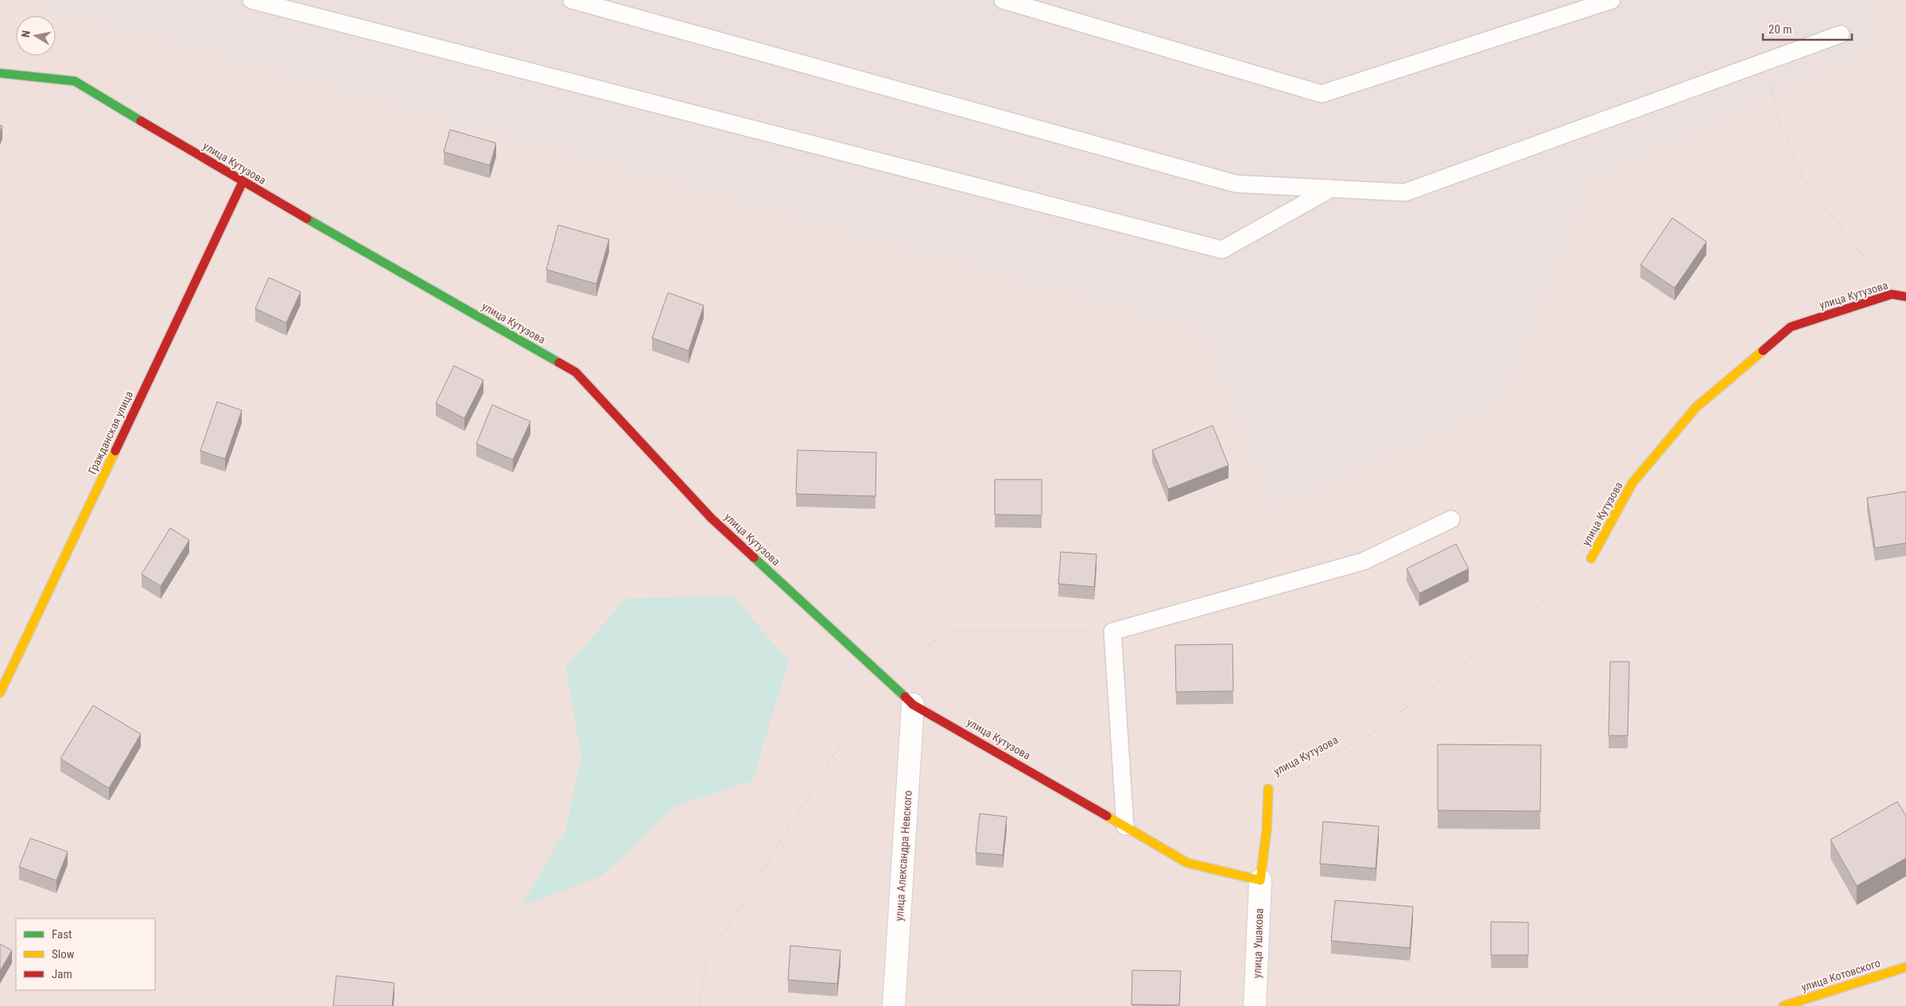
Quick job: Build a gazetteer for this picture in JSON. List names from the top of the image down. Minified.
{"streets":{"street":["улица Кутузова","Гражданская улица","улица Александра Невского","улица Ушакова","улица Котовского"]},"crossings":[["улица Кутузова","Гражданская улица"],["улица Кутузова","улица Александра Невского"],["улица Кутузова","улица Ушакова"]],"legend":["Fast","Slow","Jam"],"scale_bar":"20 m","north":"left"}
